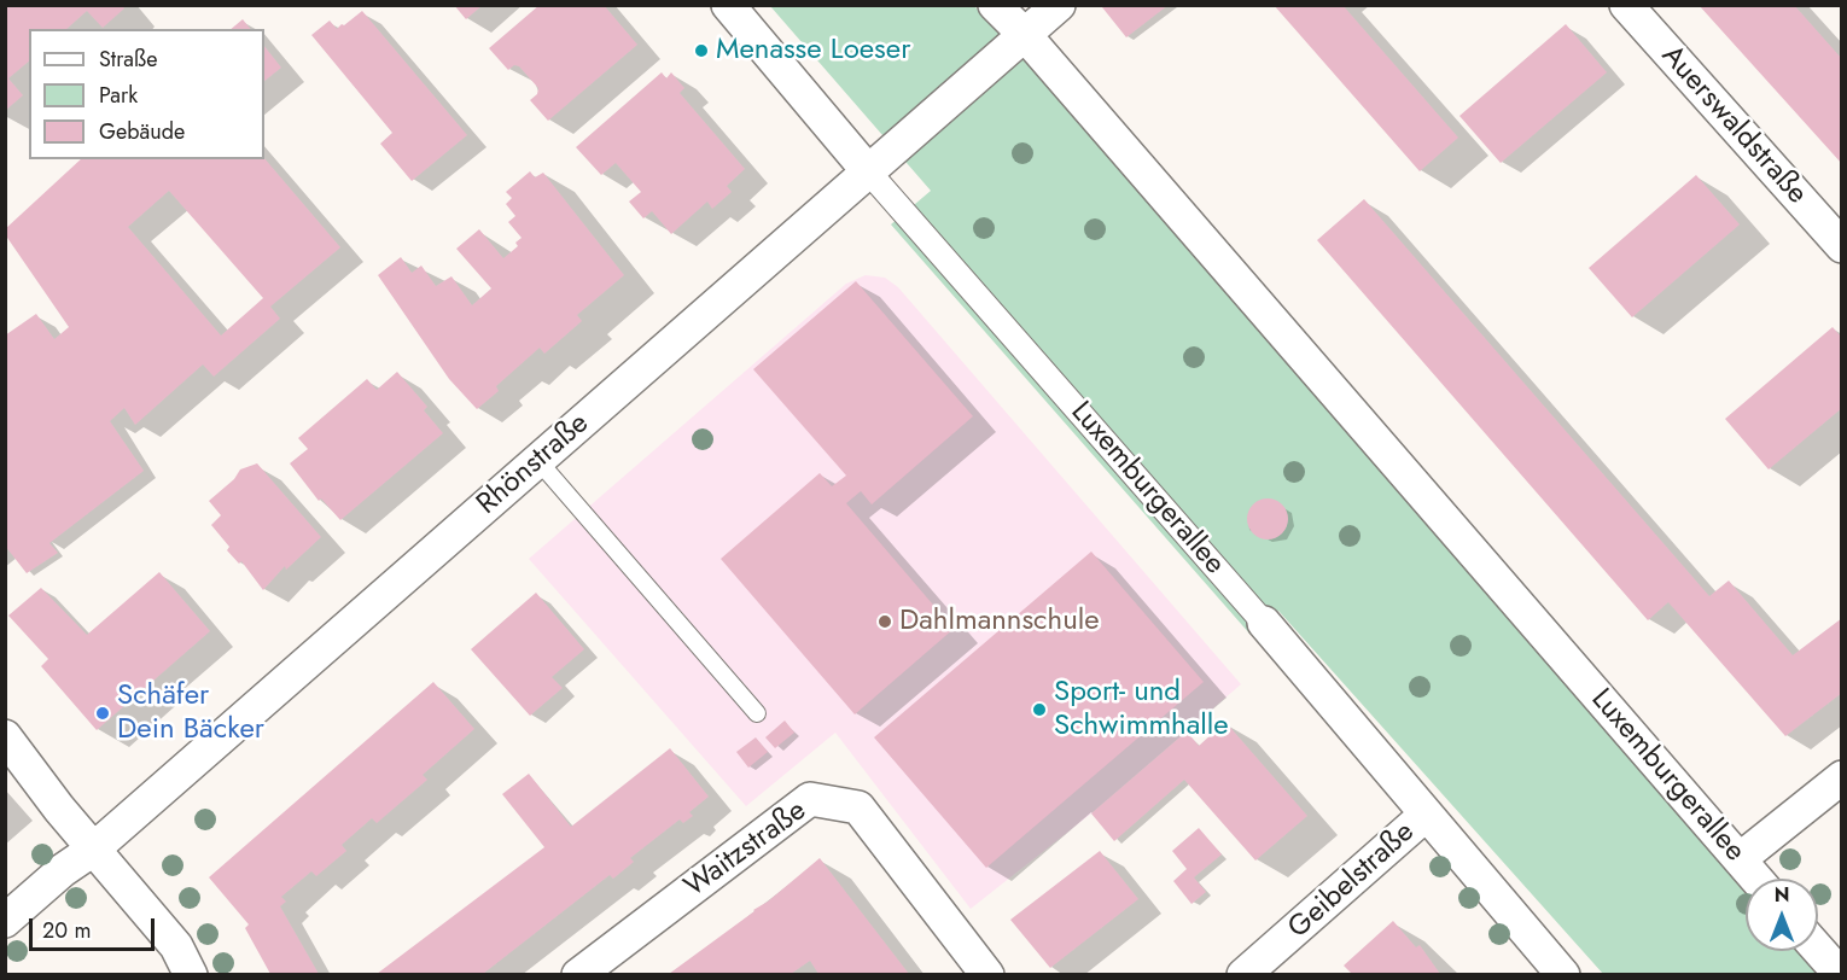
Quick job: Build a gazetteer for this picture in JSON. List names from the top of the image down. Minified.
{"streets":{"street":["Auerswaldstraße","Rhönstraße","Luxemburgerallee","Waitzstraße","Geibelstraße"]},"crossings":[["Rhönstraße","Luxemburgerallee"],["Luxemburgerallee","Geibelstraße"]],"places":["Menasse Loeser","Dahlmannschule","Sport- und Schwimmhalle","Schäfer Dein Bäcker"],"legend":["Straße","Park","Gebäude"],"scale_bar":"20 m","north":"top"}
